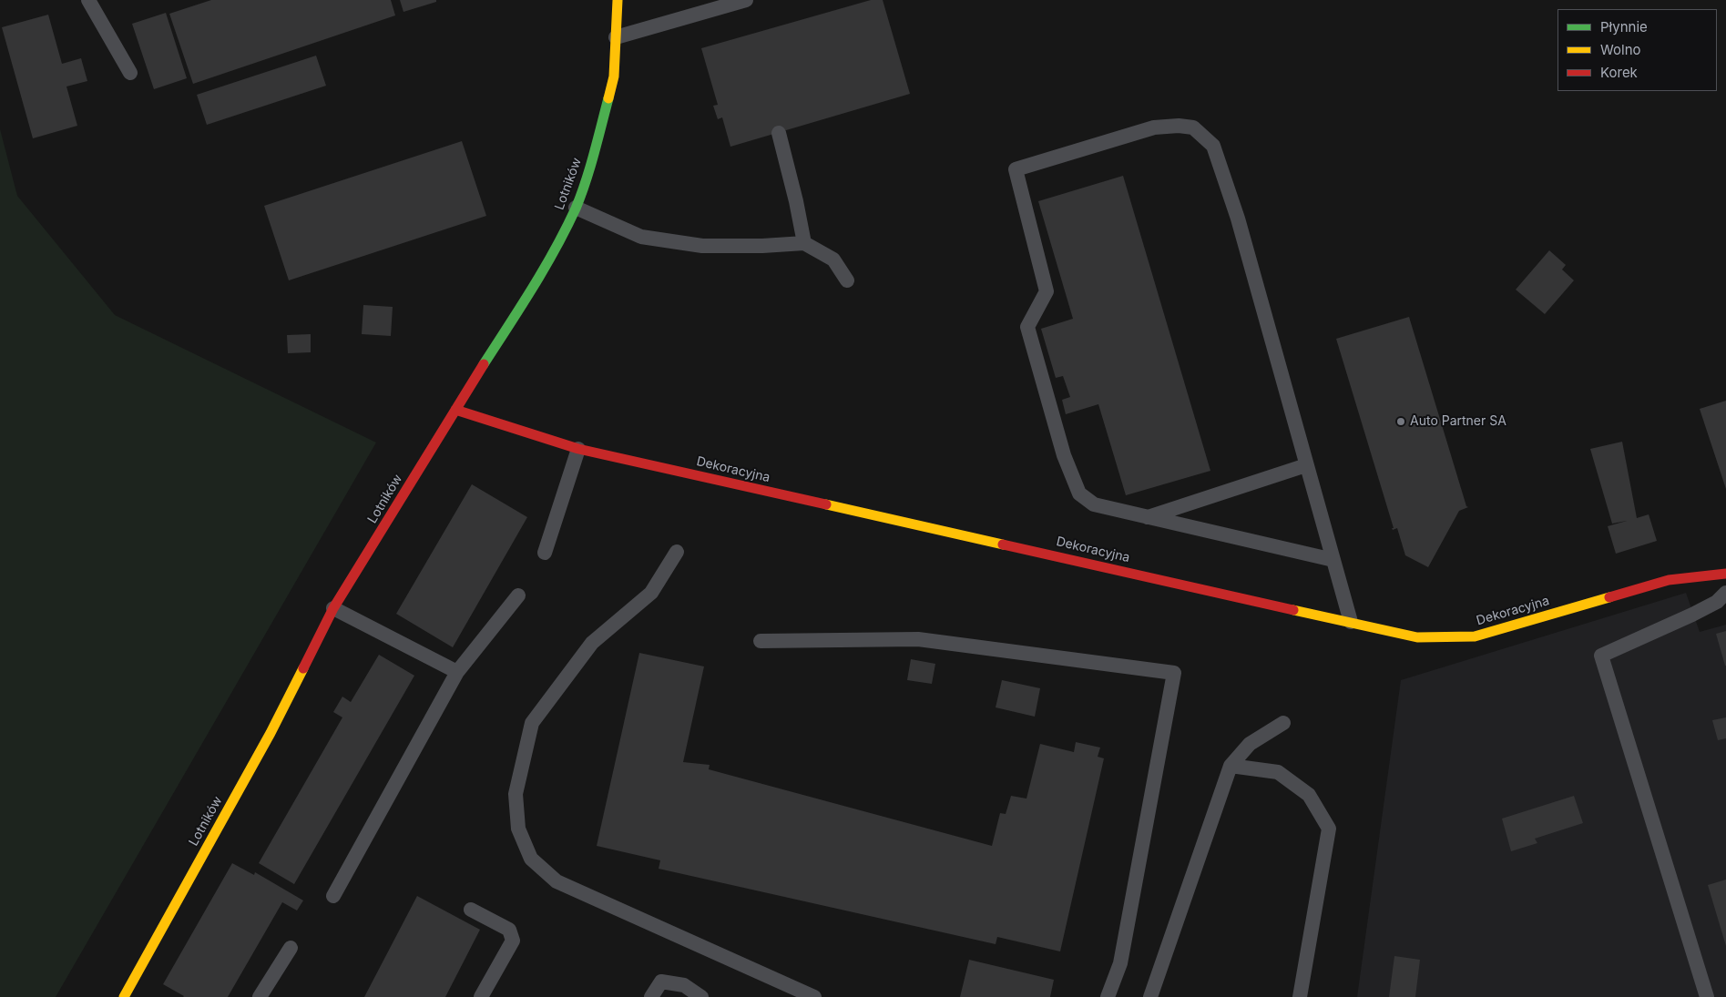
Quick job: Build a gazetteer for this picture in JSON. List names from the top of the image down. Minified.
{"streets":{"street":["Lotników","Dekoracyjna"]},"crossings":[["Lotników","Dekoracyjna"]],"places":["Auto Partner SA"],"legend":["Płynnie","Wolno","Korek"]}
